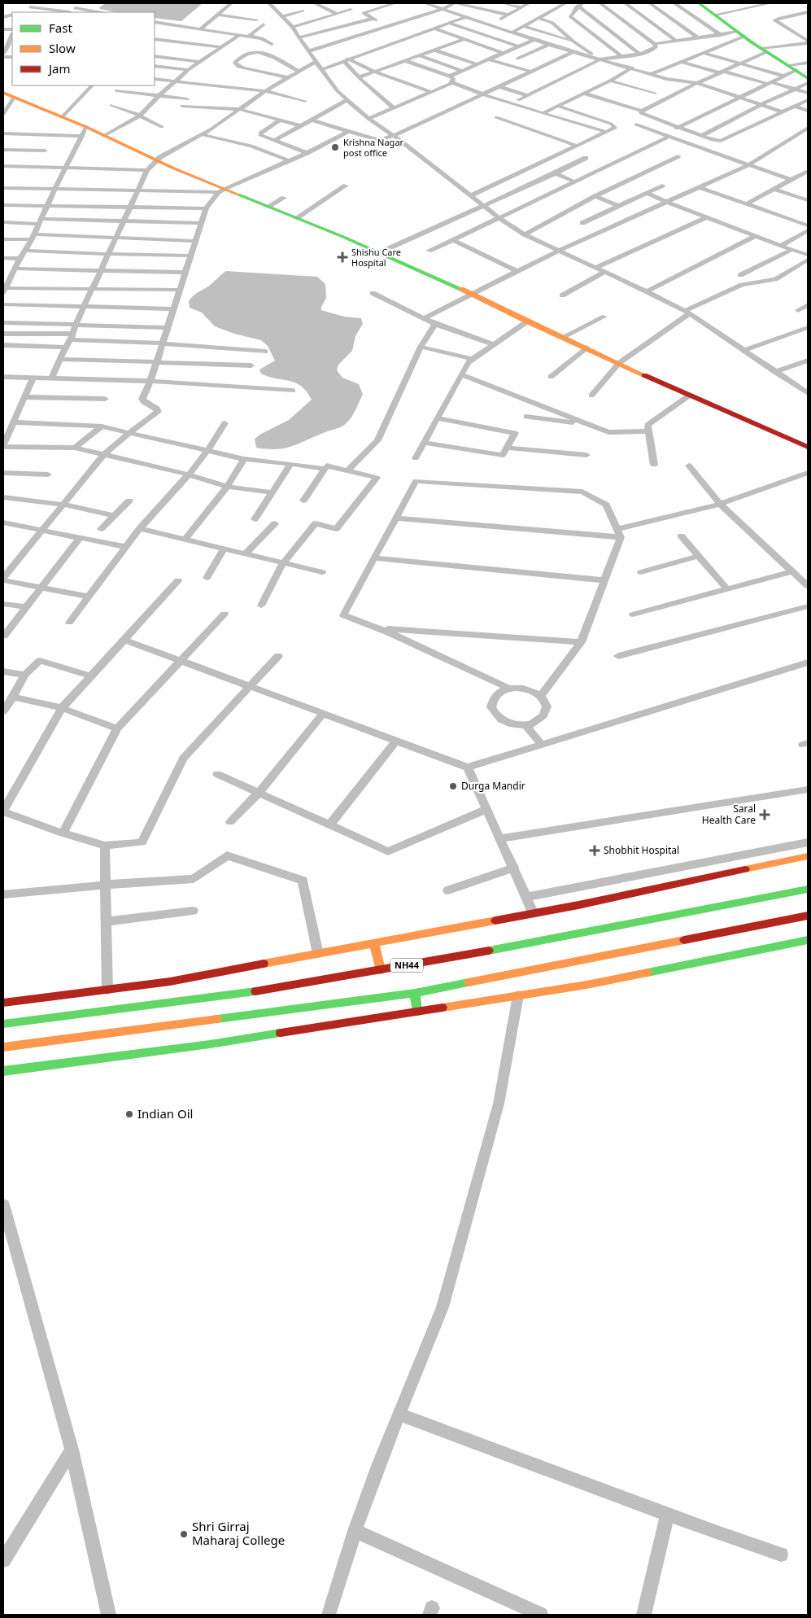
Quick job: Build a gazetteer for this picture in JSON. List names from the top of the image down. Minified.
{"streets":{"main road":["NH44"]},"places":{"other":["Krishna Nagar post office","Durga Mandir","Indian Oil","Shri Girraj Maharaj College"],"health":["Shishu Care Hospital","Saral Health Care","Shobhit Hospital"]},"legend":["Fast","Slow","Jam"]}
